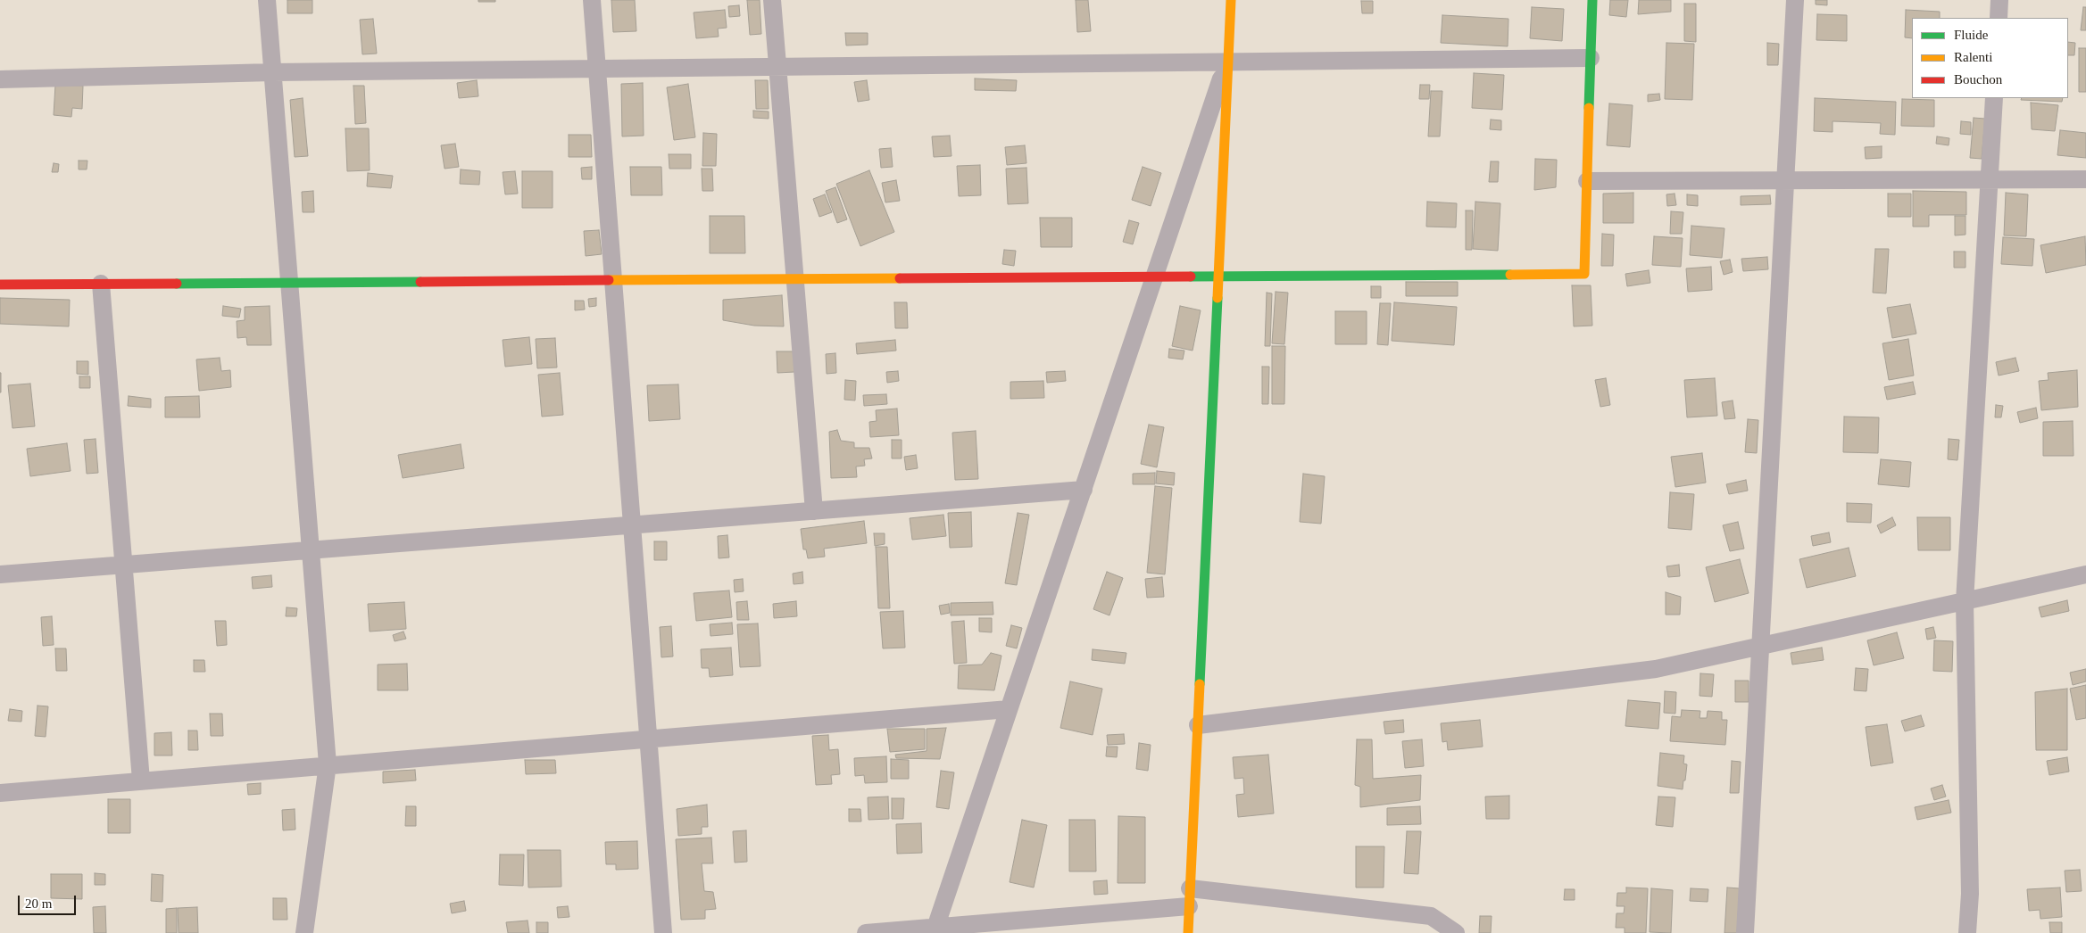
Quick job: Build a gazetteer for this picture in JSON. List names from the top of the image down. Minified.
{"legend":["Fluide","Ralenti","Bouchon"],"scale_bar":"20 m"}
